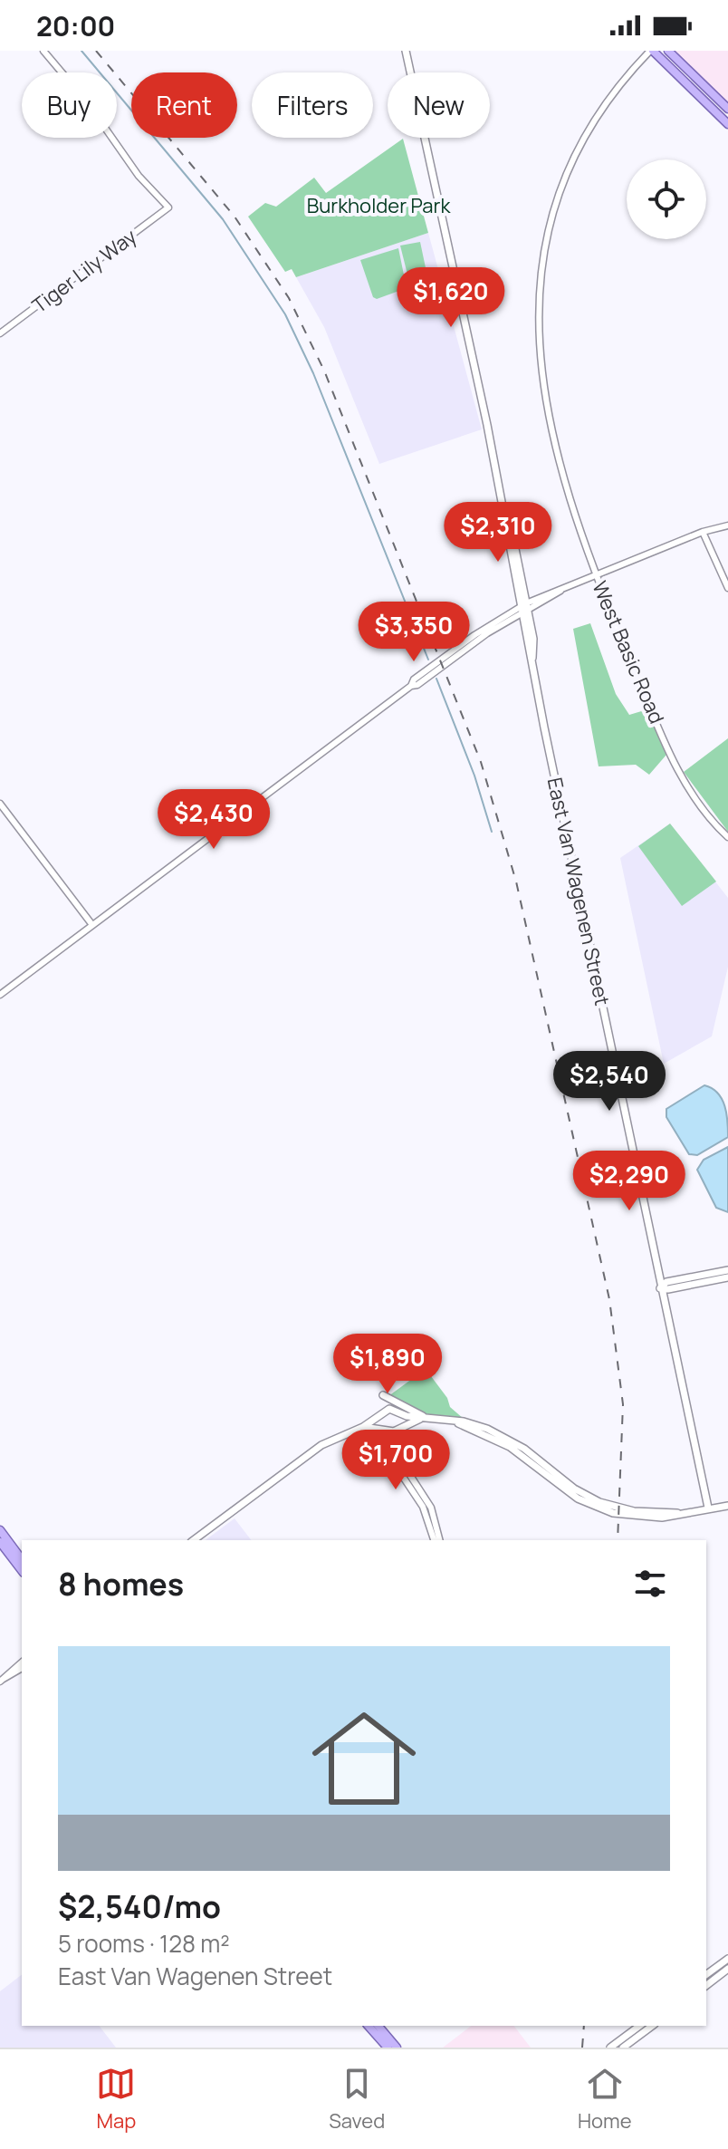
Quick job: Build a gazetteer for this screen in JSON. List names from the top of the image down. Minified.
{"streets":{"main road":["East Van Wagenen Street"],"street":["Tiger Lily Way","West Basic Road"]},"parks":["Burkholder Park"],"page":{"status":"20:00","chip":["Buy","Rent","Filters","New"],"price":["$1,620","$2,310","$3,350","$2,430","$2,540","$2,290","$1,890","$1,700"],"heading":"8 homes","list":[{"name":"$2,540/mo","note":"5 rooms · 128 m² · East Van Wagenen Street"}],"tabs":["Map","Saved","Home"]}}
